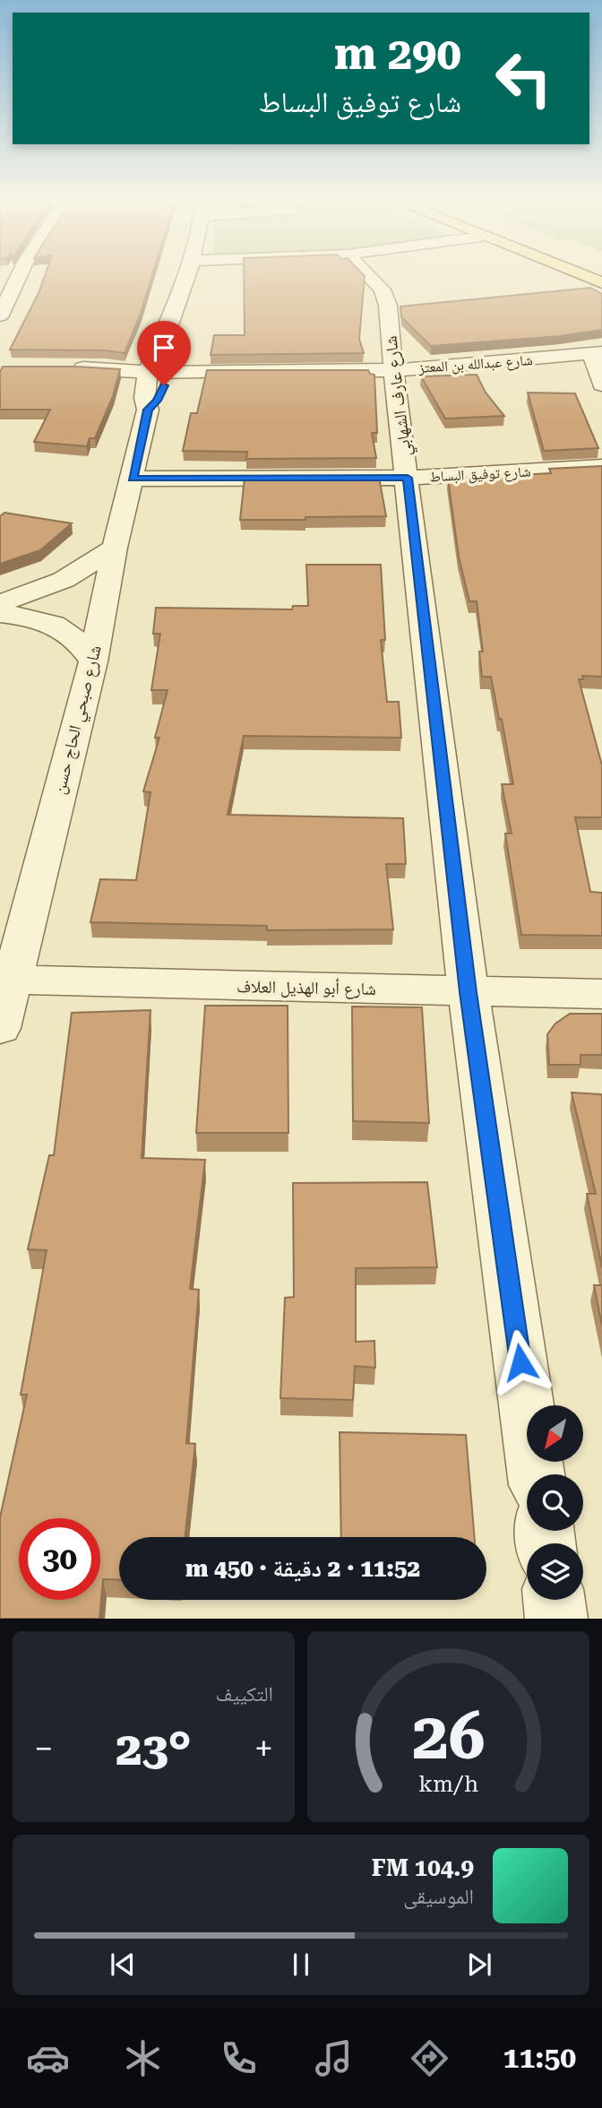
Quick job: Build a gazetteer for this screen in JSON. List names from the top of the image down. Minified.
{"streets":{"street":["شارع عبدالله بن المعتز","شارع عارف الشهابي","شارع توفيق البساط","شارع صبحي الحاج حسن","شارع أبو الهذيل العلاف"]},"crossings":[["شارع عبدالله بن المعتز","شارع عارف الشهابي"],["شارع عبدالله بن المعتز","شارع صبحي الحاج حسن"],["شارع عارف الشهابي","شارع توفيق البساط"],["شارع عارف الشهابي","شارع أبو الهذيل العلاف"],["شارع توفيق البساط","شارع صبحي الحاج حسن"],["شارع صبحي الحاج حسن","شارع أبو الهذيل العلاف"]],"north":"bottom left","page":{"turn":["290 m","شارع توفيق البساط"],"limit":"30","trip":"11:52 · 2 دقيقة · 450 m","tile":"التكييف","heat":["−","23°","+"],"song":["104.9 FM","الموسيقى"],"tabs":"11:50","gauge":["26","km/h"]}}
